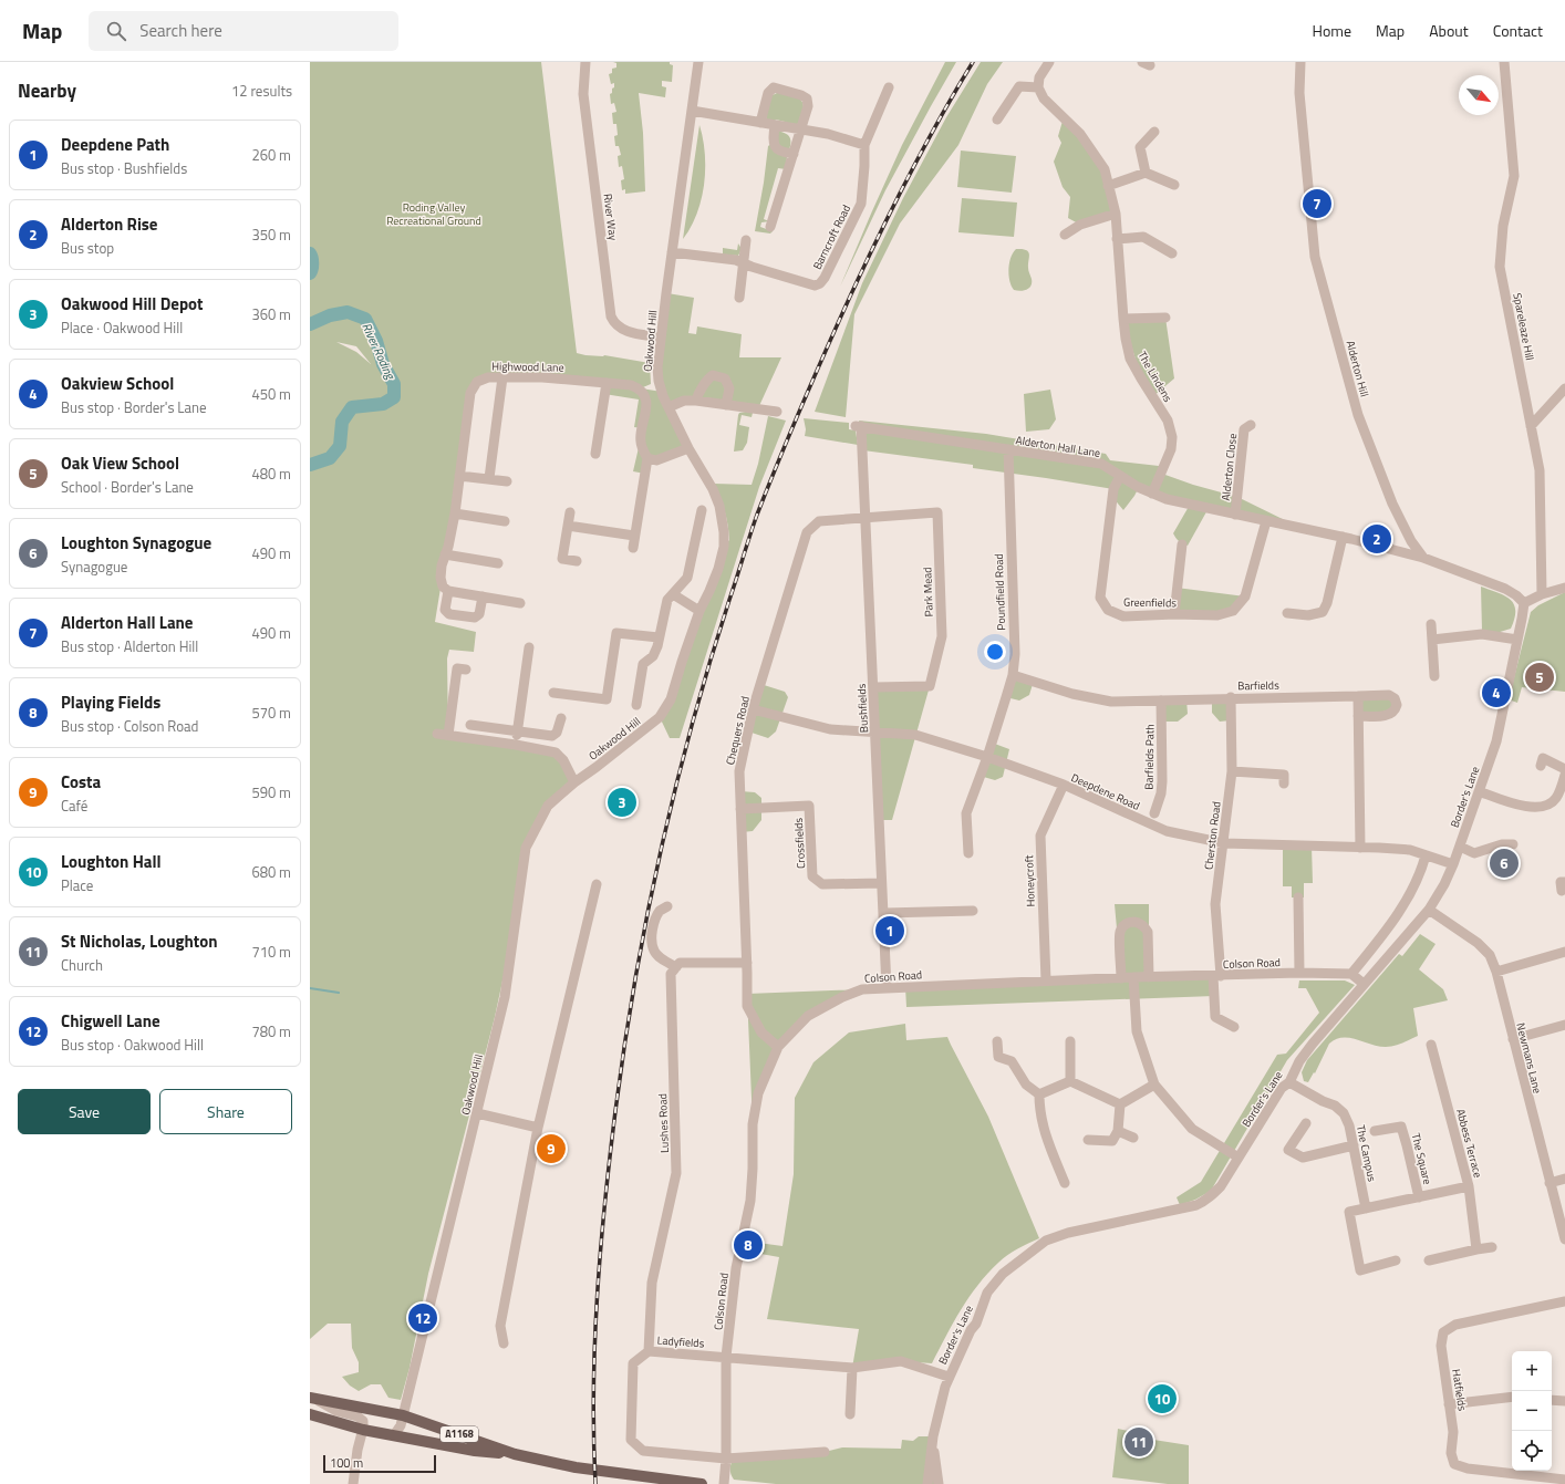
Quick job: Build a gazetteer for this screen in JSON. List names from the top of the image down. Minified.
{"streets":{"main road":["A1168"],"street":["River Way","Barncroft Road","Spareleaze Hill","Oakwood Hill","Highwood Lane","Alderton Hill","The Lindens","Alderton Hall Lane","Alderton Close","Park Mead","Poundfield Road","Greenfields","Barfields","Bushfields","Chequers Road","Barfields Path","Deepdene Road","Border's Lane","Cherston Road","Crossfields","Honeycroft","Colson Road","Newmans Lane","Lushes Road","Abbess Terrace","The Campus","The Square","Ladyfields","Hatfields"]},"crossings":[["River Way","Oakwood Hill"],["Barncroft Road","Oakwood Hill"],["Oakwood Hill","A1168"],["Alderton Hill","Alderton Hall Lane"],["The Lindens","Alderton Hall Lane"],["Alderton Hall Lane","Alderton Close"],["Alderton Hall Lane","Poundfield Road"],["Alderton Hall Lane","Greenfields"],["Alderton Hall Lane","Bushfields"],["Park Mead","Bushfields"],["Park Mead","Chequers Road"],["Poundfield Road","Barfields"],["Poundfield Road","Deepdene Road"],["Barfields","Barfields Path"],["Barfields","Cherston Road"],["Bushfields","Chequers Road"],["Bushfields","Deepdene Road"],["Bushfields","Crossfields"],["Bushfields","Colson Road"],["Chequers Road","Deepdene Road"],["Chequers Road","Crossfields"],["Chequers Road","Colson Road"],["Deepdene Road","Border's Lane"],["Deepdene Road","Cherston Road"],["Deepdene Road","Honeycroft"],["Border's Lane","Newmans Lane"],["Border's Lane","The Campus"],["Border's Lane","Ladyfields"],["Cherston Road","Colson Road"],["Honeycroft","Colson Road"],["Colson Road","Ladyfields"],["Lushes Road","Ladyfields"],["Abbess Terrace","The Square"],["The Campus","The Square"]],"water":["River Roding"],"parks":["Roding Valley Recreational Ground"],"scale_bar":"100 m","north":"bottom right","page":{"header":"Map","search":"Search here","nav":["Home","Map","About","Contact"],"heading":["Nearby","12 results"],"list":[{"mark":"1","name":"Deepdene Path","note":"Bus stop · Bushfields","value":"260 m"},{"mark":"2","name":"Alderton Rise","note":"Bus stop","value":"350 m"},{"mark":"3","name":"Oakwood Hill Depot","note":"Place · Oakwood Hill","value":"360 m"},{"mark":"4","name":"Oakview School","note":"Bus stop · Border's Lane","value":"450 m"},{"mark":"5","name":"Oak View School","note":"School · Border's Lane","value":"480 m"},{"mark":"6","name":"Loughton Synagogue","note":"Synagogue","value":"490 m"},{"mark":"7","name":"Alderton Hall Lane","note":"Bus stop · Alderton Hill","value":"490 m"},{"mark":"8","name":"Playing Fields","note":"Bus stop · Colson Road","value":"570 m"},{"mark":"9","name":"Costa","note":"Café","value":"590 m"},{"mark":"10","name":"Loughton Hall","note":"Place","value":"680 m"},{"mark":"11","name":"St Nicholas, Loughton","note":"Church","value":"710 m"},{"mark":"12","name":"Chigwell Lane","note":"Bus stop · Oakwood Hill","value":"780 m"}],"pins":["7","2","5","4","3","6","1","9","8","12","10","11"],"buttons":["Save","Share"],"map_buttons":["+","−"],"scale":"100 m"}}
